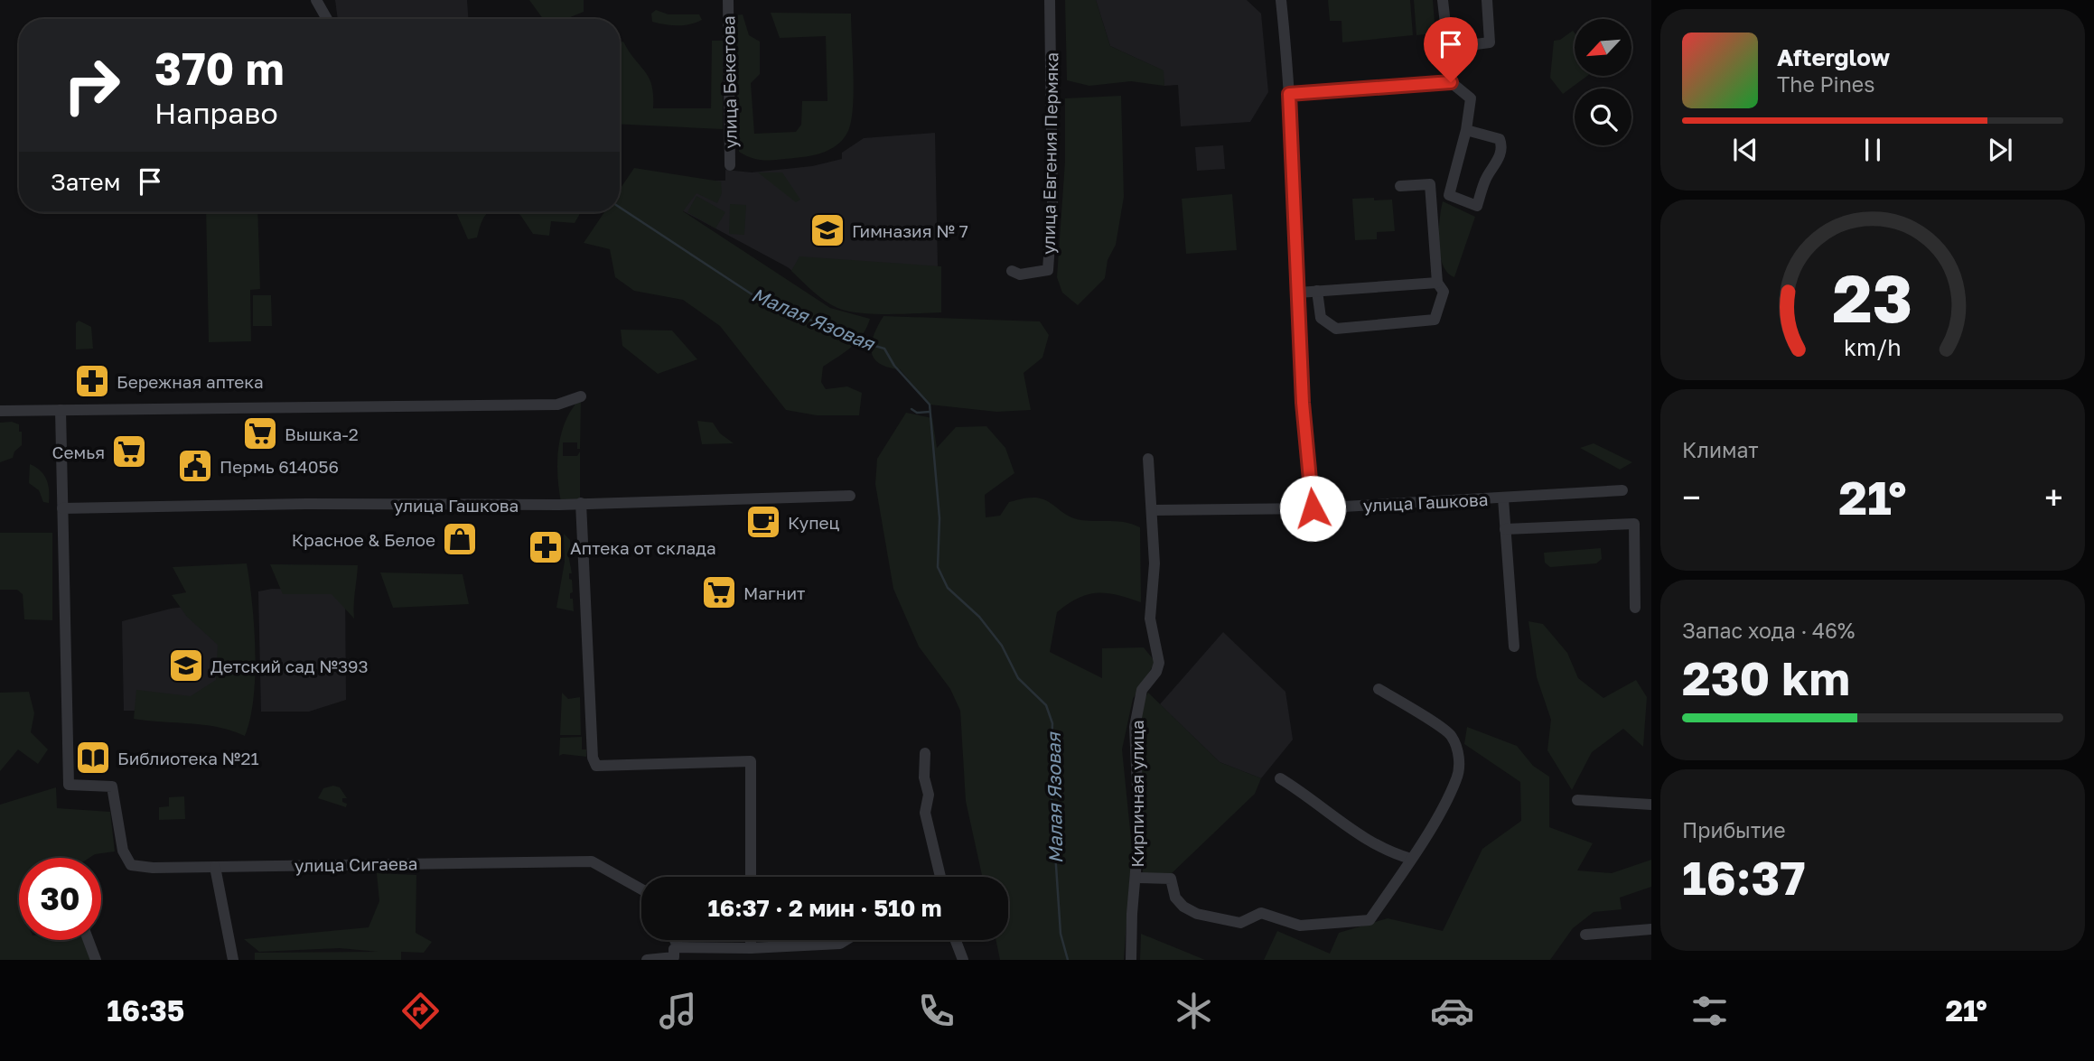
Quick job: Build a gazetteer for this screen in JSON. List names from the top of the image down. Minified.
{"streets":{"street":["улица Бекетова","улица Евгения Пермяка","улица Гашкова","Кирпичная улица","улица Сигаева"]},"crossings":[["улица Гашкова","Кирпичная улица"],["улица Гашкова","улица Сигаева"]],"water":["Малая Язовая"],"places":{"school or university":["Гимназия № 7","Детский сад №393"],"pharmacy":["Бережная аптека","Аптека от склада"],"supermarket":["Вышка-2","Семья","Магнит"],"public building":["Пермь 614056"],"cafe":["Купец"],"shop":["Красное & Белое"],"library":["Библиотека №21"]},"north":"bottom left","page":{"turn":["370 m","Направо"],"song":["Afterglow","The Pines"],"then":"Затем","tile":["Климат",["Запас хода · 46%","230 km"],["Прибытие","16:37"]],"heat":["−","21°","+"],"limit":"30","trip":"16:37 · 2 мин · 510 m","tabs":["16:35","21°"],"gauge":["23","km/h"]}}
